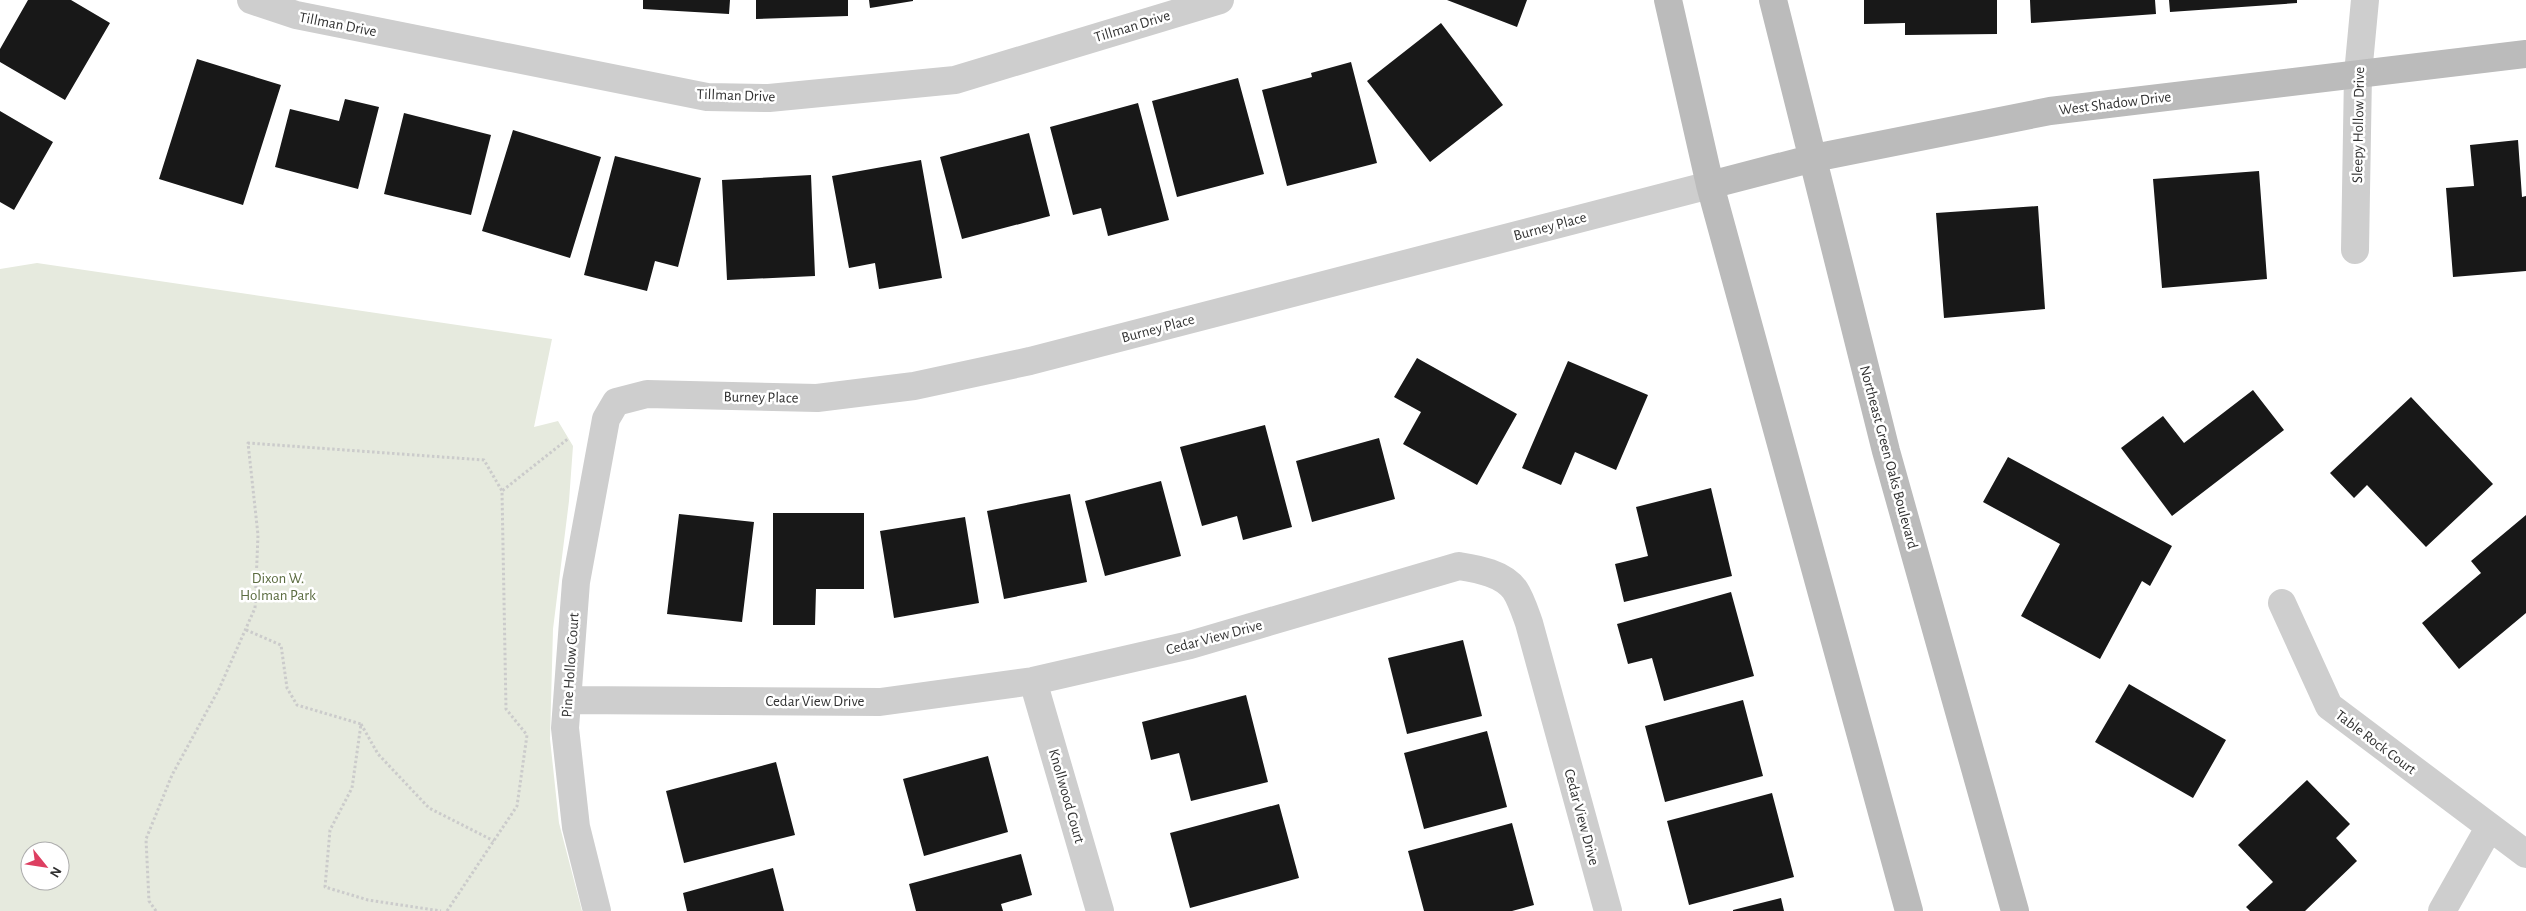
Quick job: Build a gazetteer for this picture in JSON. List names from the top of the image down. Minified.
{"streets":{"main road":["West Shadow Drive","Northeast Green Oaks Boulevard"],"street":["Tillman Drive","Sleepy Hollow Drive","Burney Place","Cedar View Drive","Pine Hollow Court","Table Rock Court","Knollwood Court"]},"crossings":[["West Shadow Drive","Sleepy Hollow Drive"],["West Shadow Drive","Burney Place"],["West Shadow Drive","Northeast Green Oaks Boulevard"],["Burney Place","Pine Hollow Court"],["Cedar View Drive","Pine Hollow Court"],["Cedar View Drive","Knollwood Court"]],"parks":["Dixon W. Holman Park"],"north":"bottom right"}
